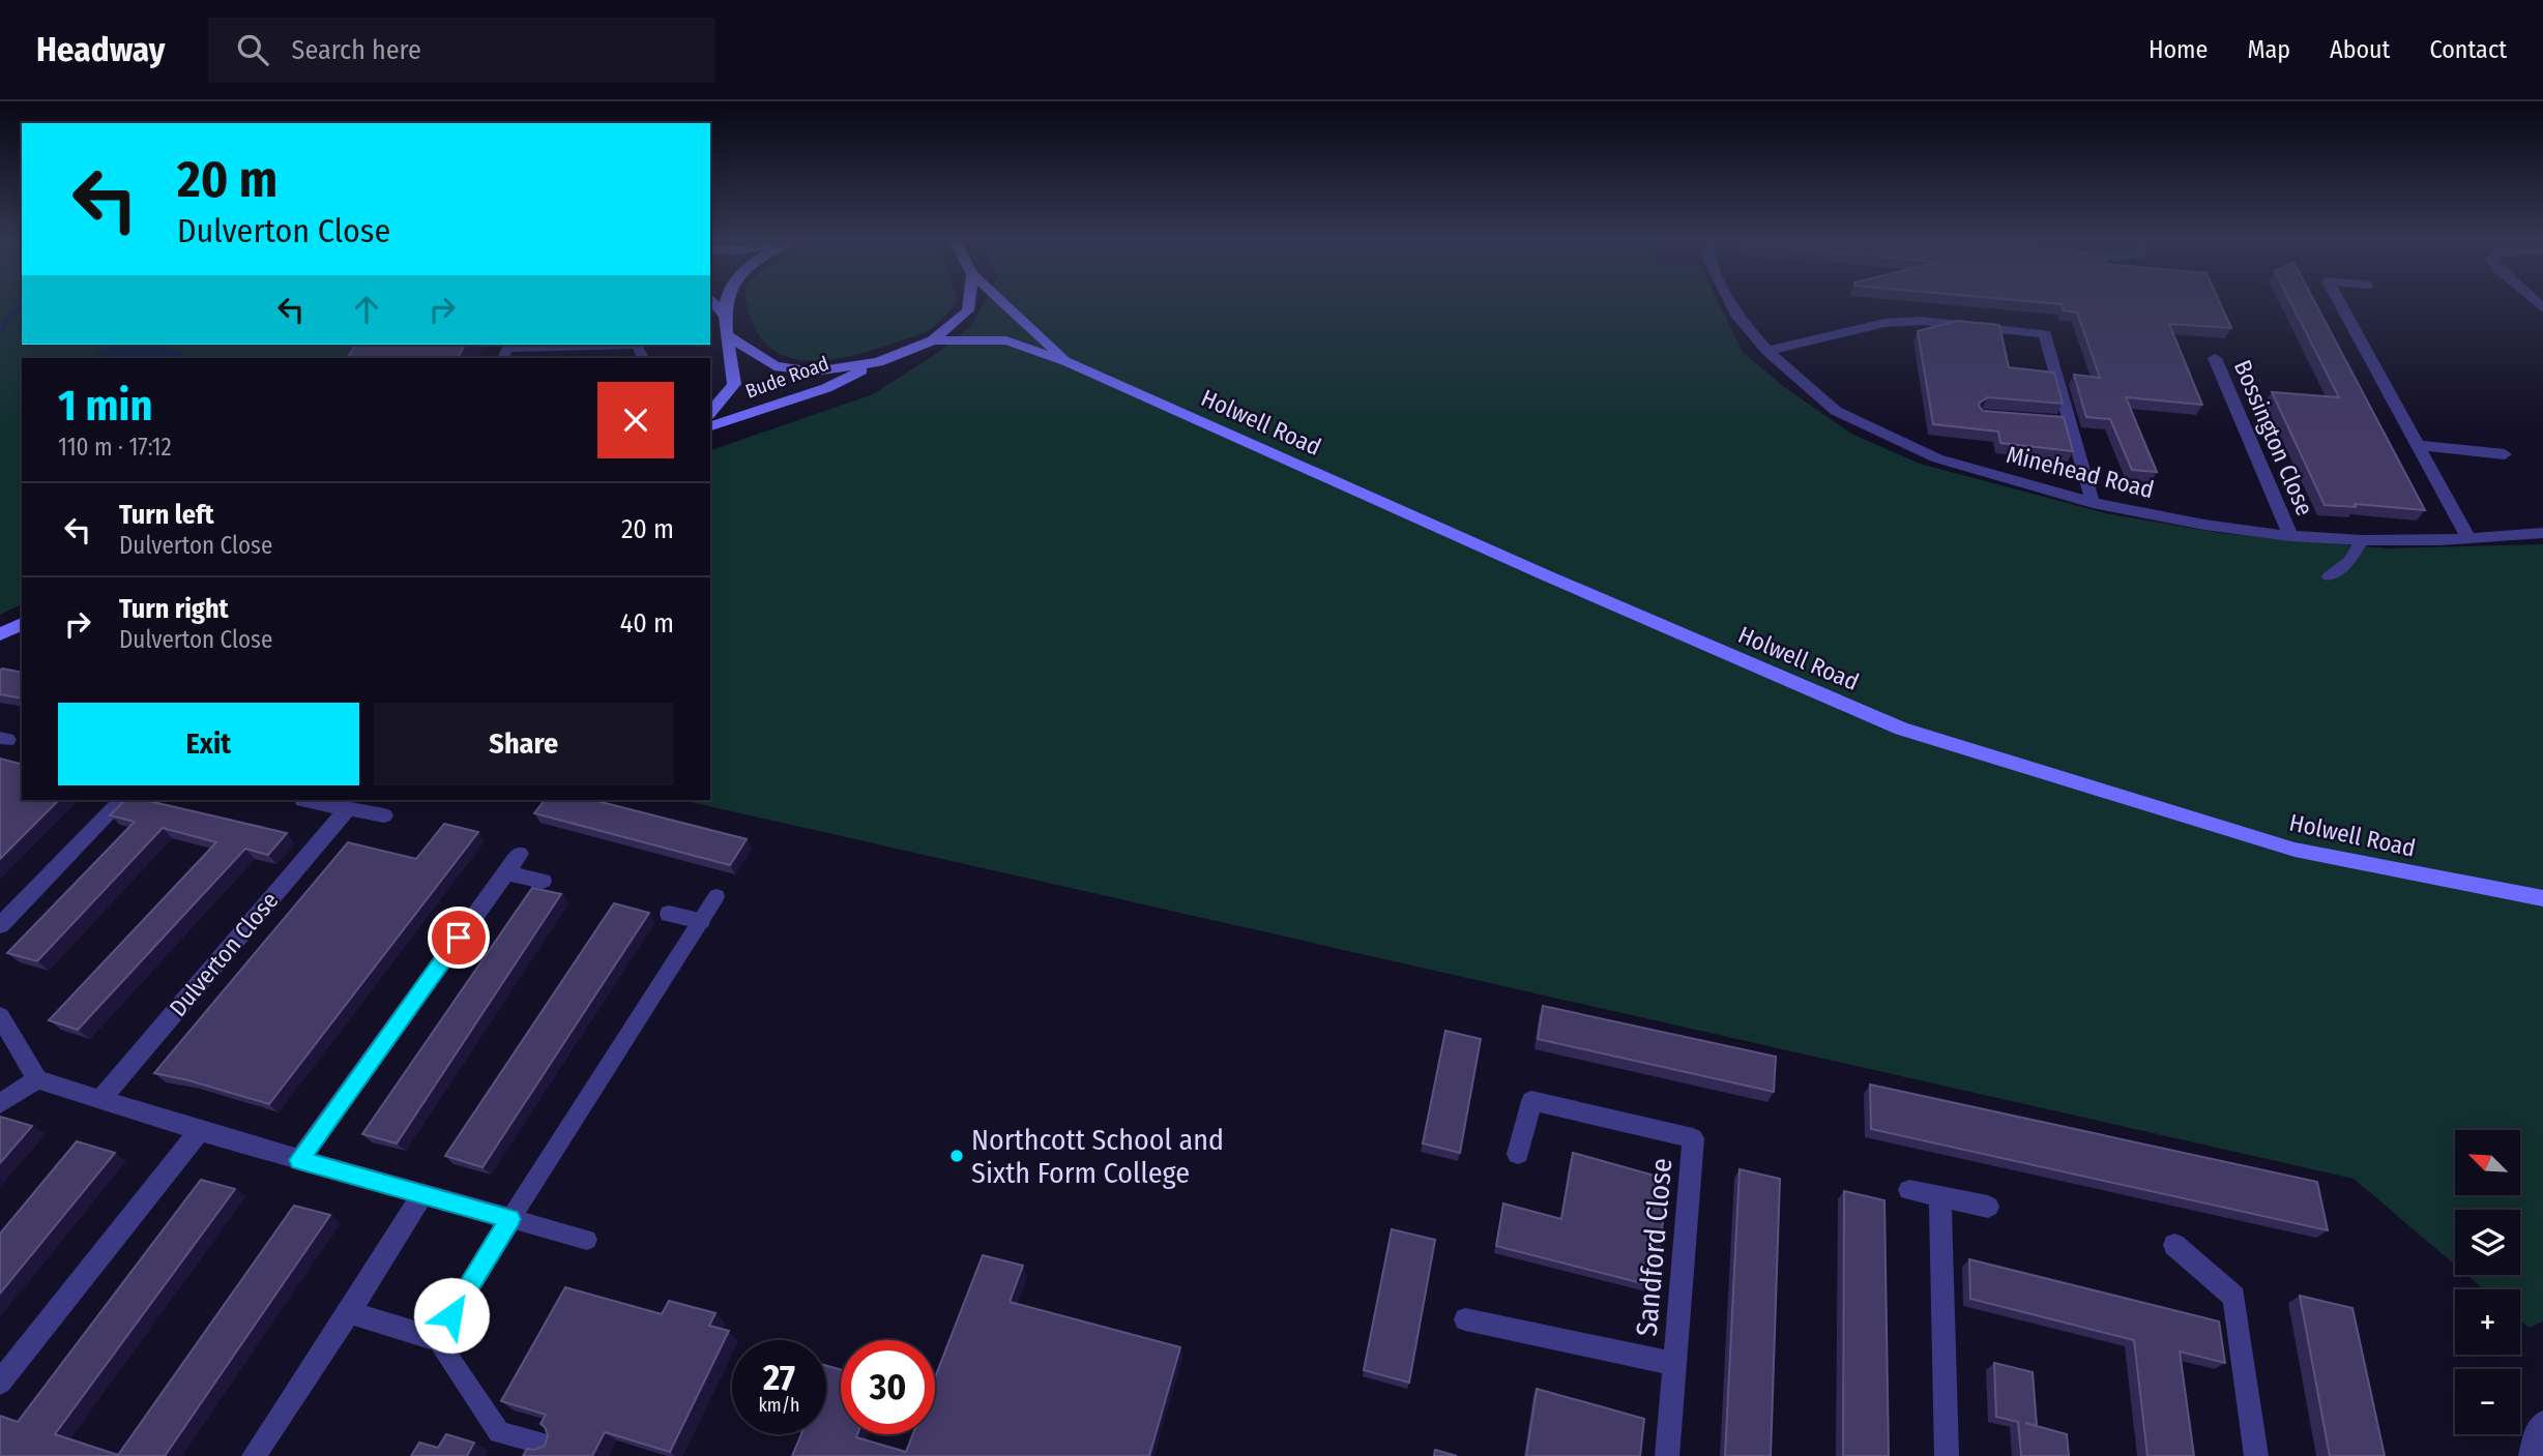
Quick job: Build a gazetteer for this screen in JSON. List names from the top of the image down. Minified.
{"streets":{"street":["Bude Road","Holwell Road","Bossington Close","Minehead Road","Dulverton Close","Sandford Close"]},"crossings":[["Bossington Close","Minehead Road"]],"places":["Northcott School and Sixth Form College"],"north":"top left","page":{"header":"Headway","search":"Search here","nav":["Home","Map","About","Contact"],"turn":["20 m","Dulverton Close"],"heading":["1 min","110 m · 17:12"],"list":[{"name":"Turn left","note":"Dulverton Close","value":"20 m"},{"name":"Turn right","note":"Dulverton Close","value":"40 m"}],"buttons":["Exit","Share"],"map_buttons":["+","−"],"speed":"27 km/h","limit":"30"}}
